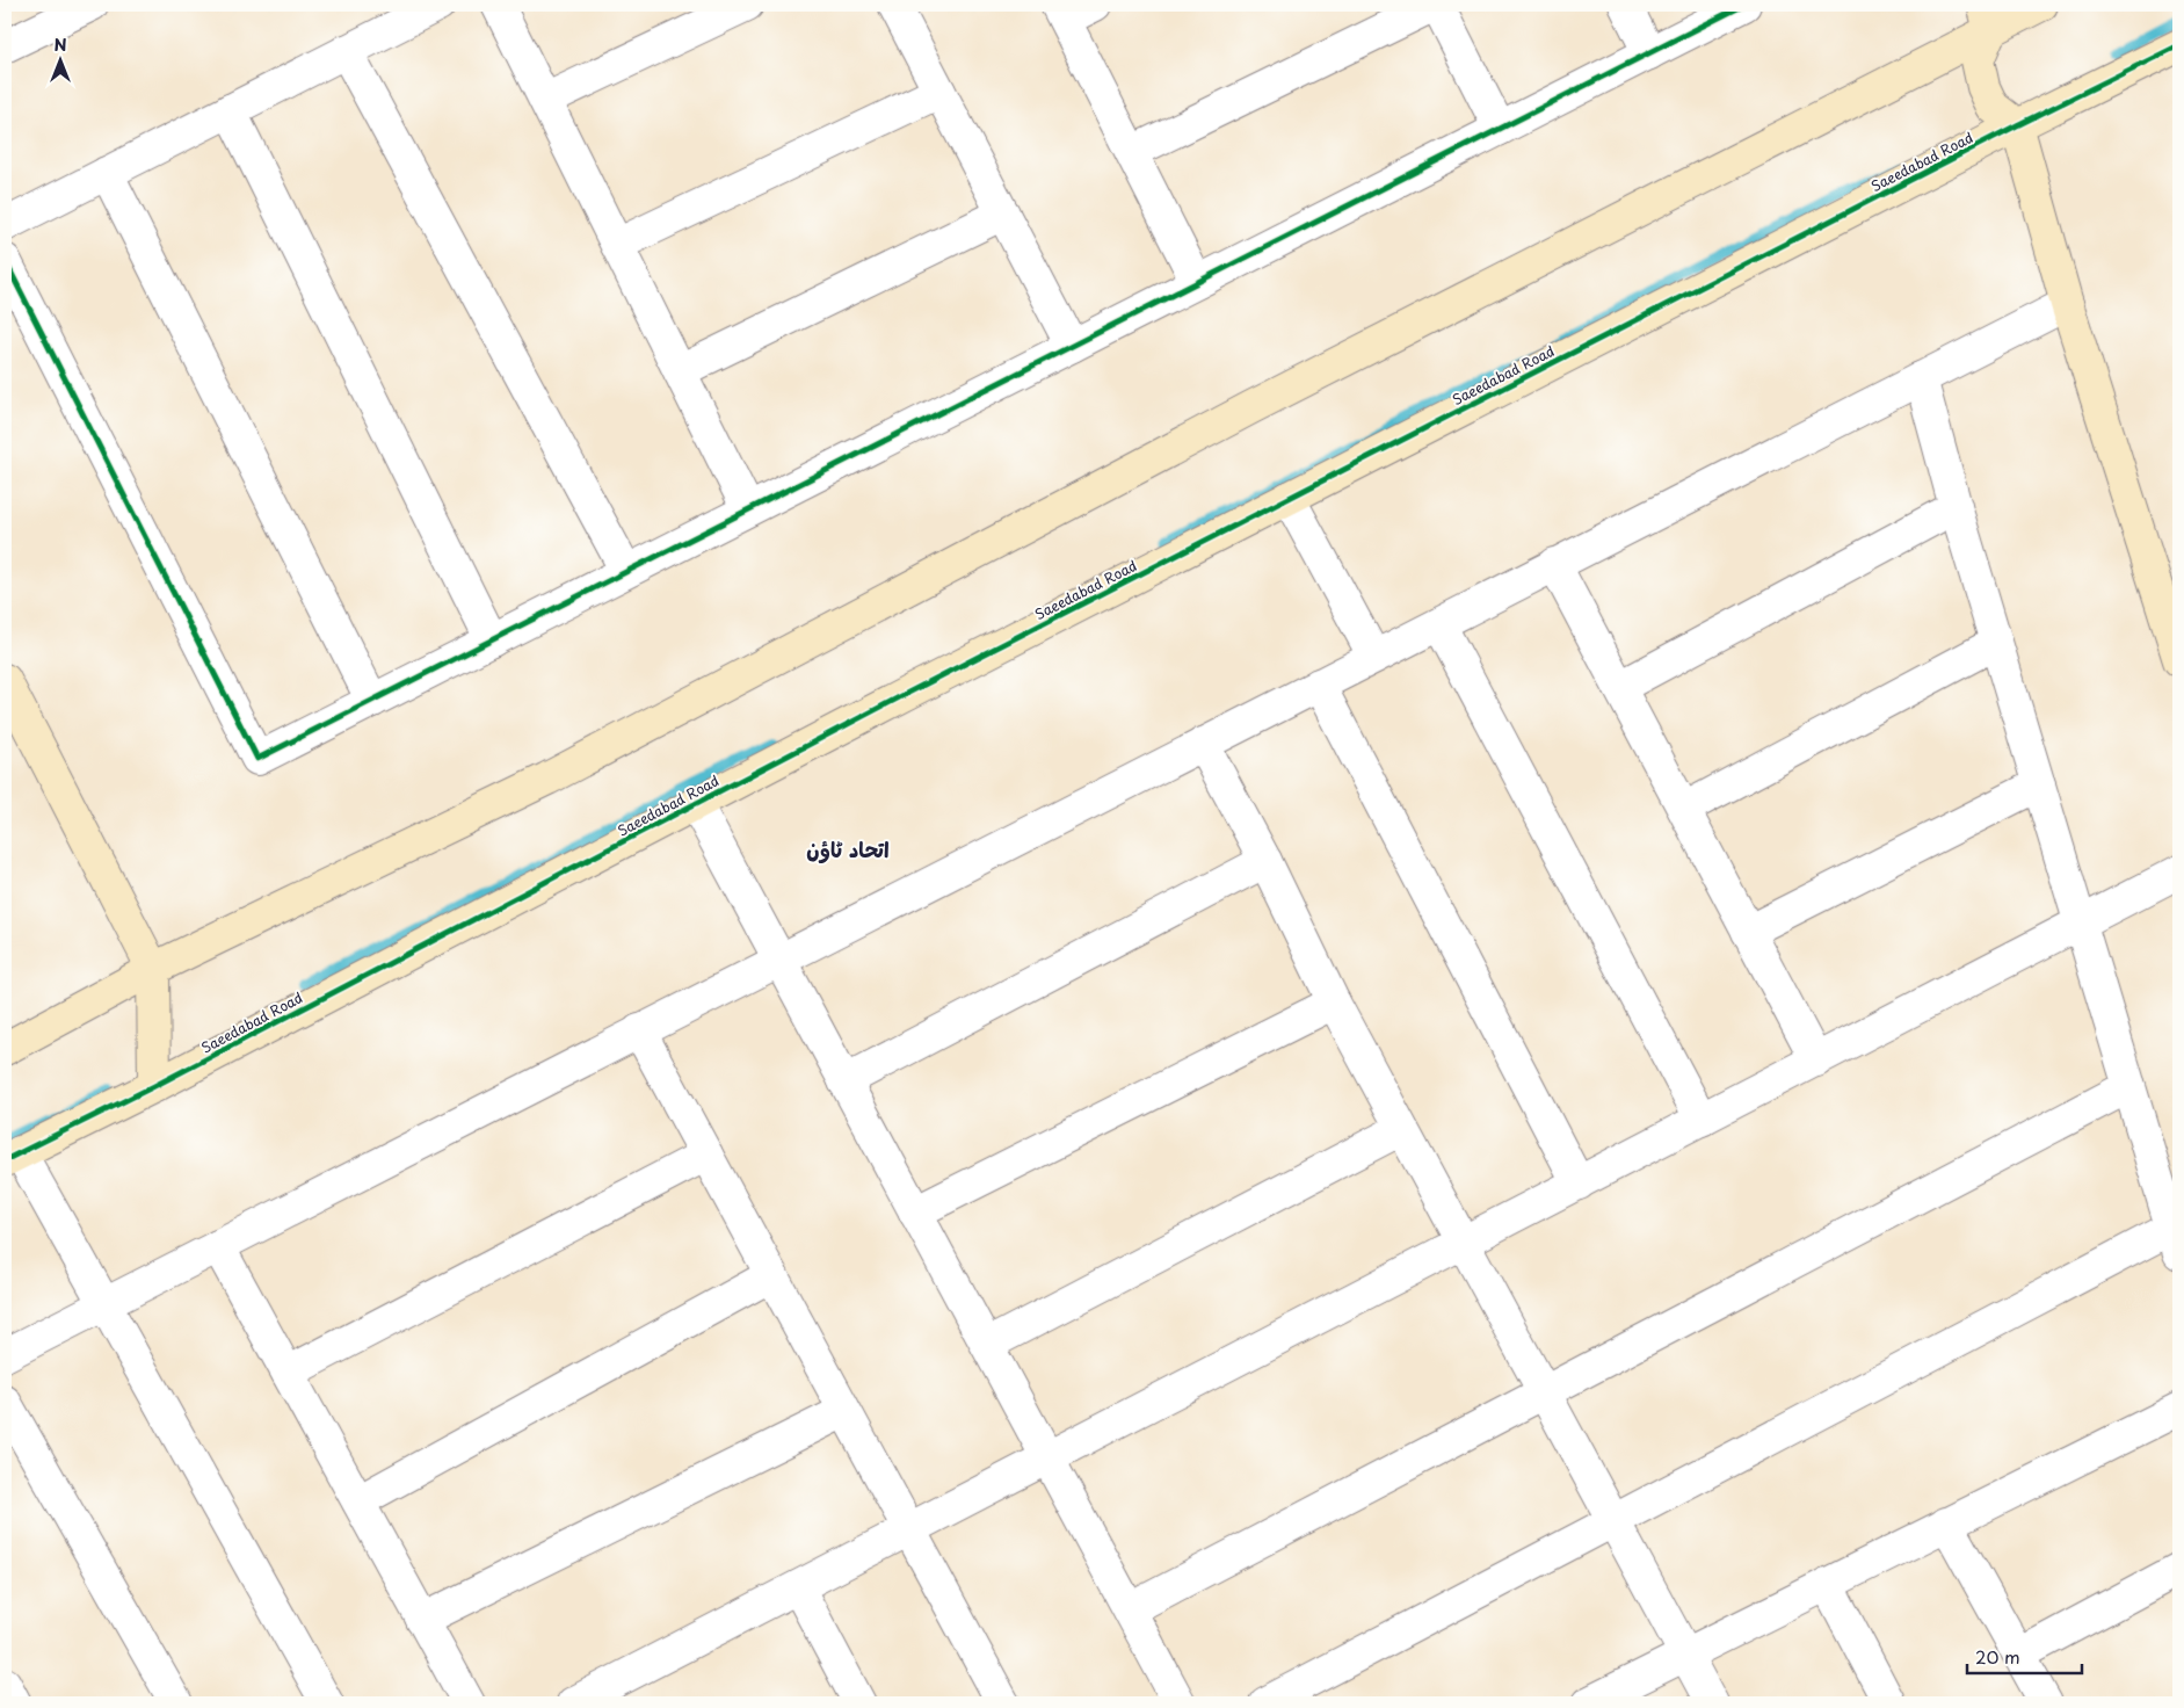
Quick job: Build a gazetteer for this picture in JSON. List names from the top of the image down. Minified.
{"streets":{"street":["Saeedabad Road"]},"districts":["اتحاد ٹاؤن"],"scale_bar":"20 m","north":"top"}
